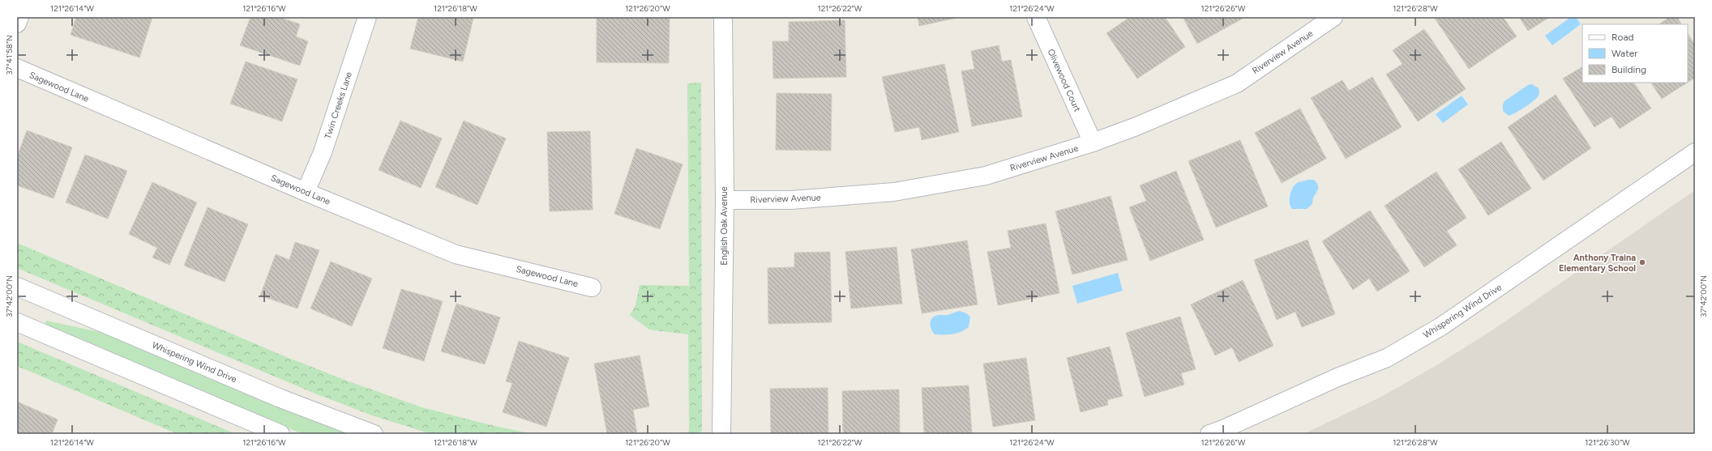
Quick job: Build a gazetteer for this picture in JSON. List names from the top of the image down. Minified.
{"streets":{"street":["Riverview Avenue","Olivewood Court","Sagewood Lane","Twin Creeks Lane","English Oak Avenue","Whispering Wind Drive"]},"crossings":[["Riverview Avenue","Olivewood Court"],["Riverview Avenue","English Oak Avenue"],["Sagewood Lane","Twin Creeks Lane"]],"places":["Anthony Traina Elementary School"],"legend":["Road","Water","Building"],"coordinates":["121°26'14\"W","121°26'16\"W","121°26'18\"W","121°26'20\"W","121°26'22\"W","121°26'24\"W","121°26'26\"W","121°26'28\"W","37°41'58\"N","37°42'00\"N","121°26'30\"W"]}
